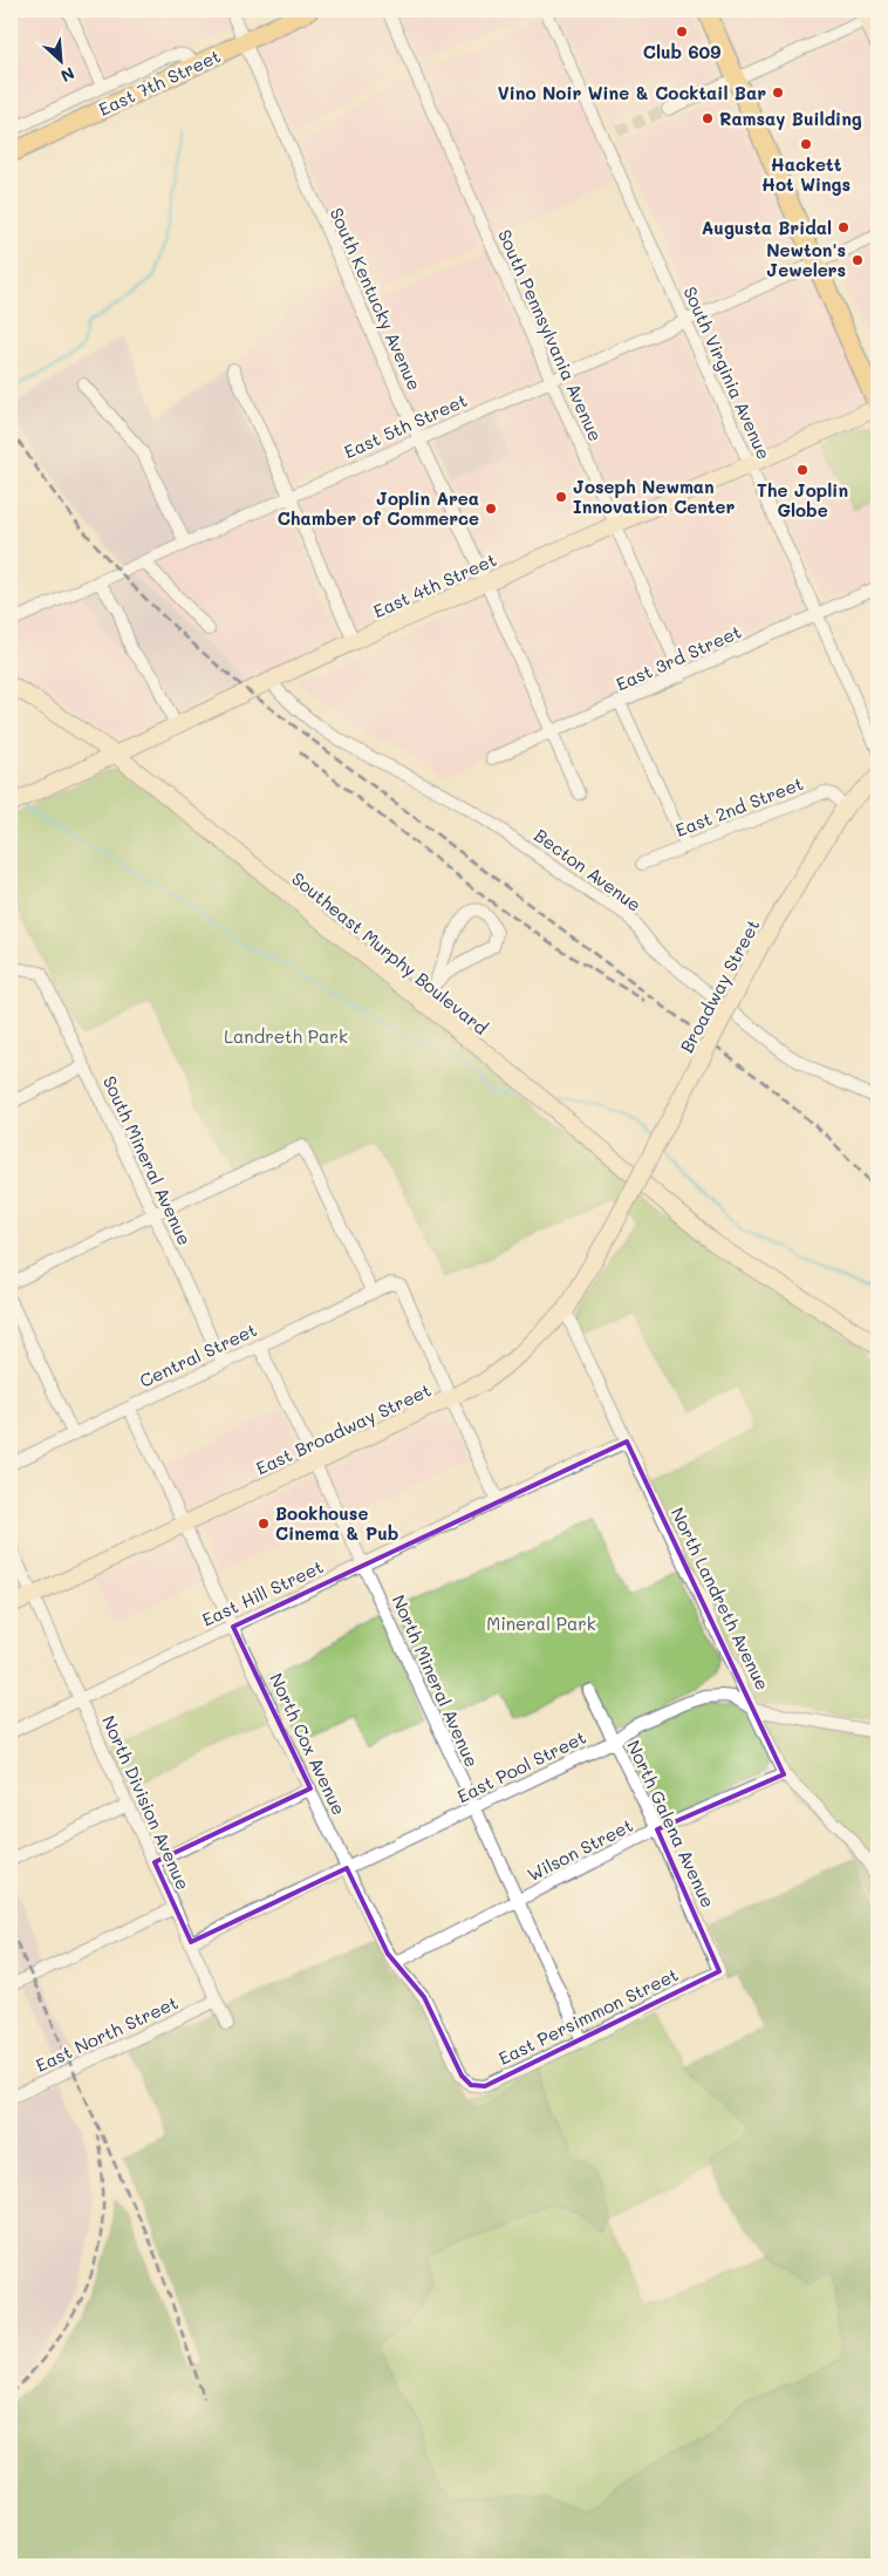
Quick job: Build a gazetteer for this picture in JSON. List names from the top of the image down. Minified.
{"streets":{"main road":["East 7th Street"],"street":["South Kentucky Avenue","South Pennsylvania Avenue","South Virginia Avenue","East 5th Street","East 4th Street","East 3rd Street","East 2nd Street","Becton Avenue","Southeast Murphy Boulevard","Broadway Street","South Mineral Avenue","Central Street","East Broadway Street","East Hill Street","North Landreth Avenue","North Mineral Avenue","North Cox Avenue","East Pool Street","North Division Avenue","North Galena Avenue","Wilson Street","East Persimmon Street","East North Street"]},"crossings":[["East 7th Street","South Kentucky Avenue"],["South Kentucky Avenue","East 5th Street"],["South Kentucky Avenue","East 4th Street"],["South Kentucky Avenue","East 3rd Street"],["South Pennsylvania Avenue","East 5th Street"],["South Pennsylvania Avenue","East 4th Street"],["South Pennsylvania Avenue","East 3rd Street"],["South Virginia Avenue","East 5th Street"],["South Virginia Avenue","East 4th Street"],["South Virginia Avenue","East 3rd Street"],["East 4th Street","Becton Avenue"],["East 4th Street","Southeast Murphy Boulevard"],["East 2nd Street","Broadway Street"],["Broadway Street","East Broadway Street"],["South Mineral Avenue","Central Street"],["Central Street","East Broadway Street"],["Central Street","North Cox Avenue"],["East Broadway Street","North Landreth Avenue"],["East Broadway Street","North Mineral Avenue"],["East Broadway Street","North Cox Avenue"],["East Broadway Street","North Division Avenue"],["East Hill Street","North Landreth Avenue"],["East Hill Street","North Mineral Avenue"],["East Hill Street","North Cox Avenue"],["East Hill Street","North Division Avenue"],["North Landreth Avenue","East Pool Street"],["North Landreth Avenue","Wilson Street"],["North Mineral Avenue","East Pool Street"],["North Mineral Avenue","Wilson Street"],["North Mineral Avenue","East Persimmon Street"],["North Cox Avenue","East Pool Street"],["North Cox Avenue","Wilson Street"],["North Cox Avenue","East Persimmon Street"],["East Pool Street","North Division Avenue"],["East Pool Street","North Galena Avenue"],["North Division Avenue","East North Street"],["North Galena Avenue","Wilson Street"],["North Galena Avenue","East Persimmon Street"]],"parks":["Landreth Park","Mineral Park"],"places":["Club 609","Vino Noir Wine & Cocktail Bar","Ramsay Building","Hackett Hot Wings","Augusta Bridal","Newton's Jewelers","The Joplin Globe","Joseph Newman Innovation Center","Joplin Area Chamber of Commerce","Bookhouse Cinema & Pub"],"north":"bottom right"}
